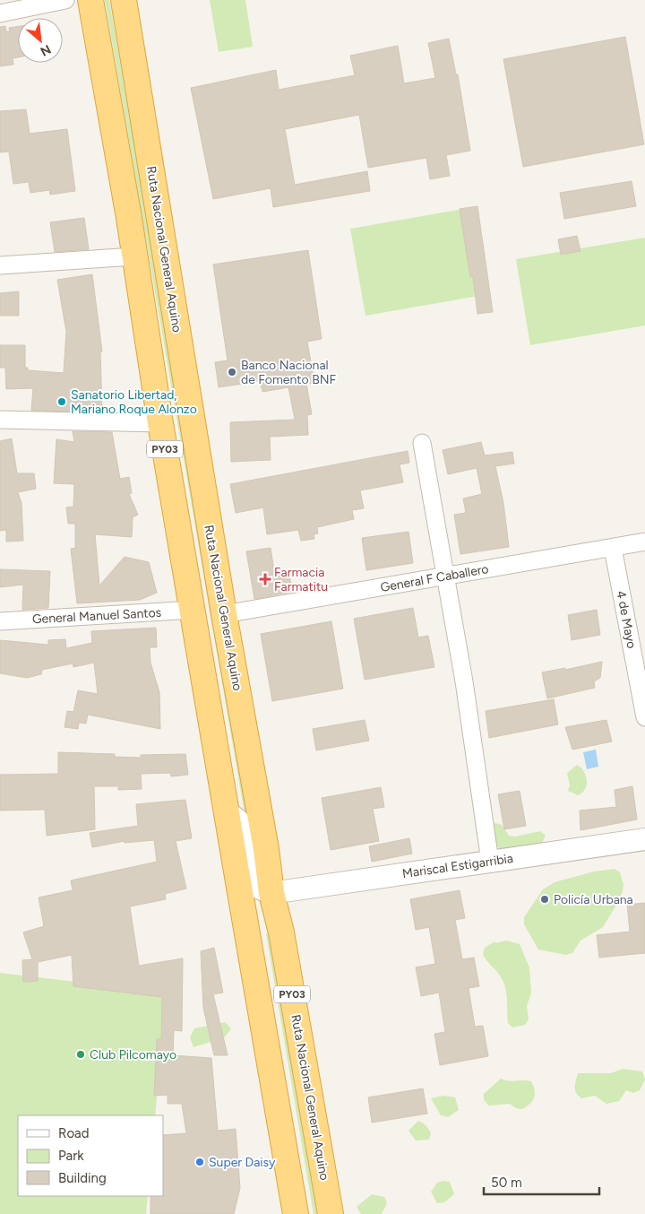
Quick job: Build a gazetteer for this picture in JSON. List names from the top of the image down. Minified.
{"streets":{"highway":["Ruta Nacional General Aquino","PY03"],"street":["General F Caballero","General Manuel Santos","4 de Mayo","Mariscal Estigarribia"]},"crossings":[["Ruta Nacional General Aquino","General F Caballero"],["Ruta Nacional General Aquino","Mariscal Estigarribia"],["PY03","General Manuel Santos"],["General F Caballero","4 de Mayo"]],"places":{"other":["Banco Nacional de Fomento BNF","Sanatorio Libertad, Mariano Roque Alonzo","Policía Urbana","Club Pilcomayo","Super Daisy"],"health":["Farmacia Farmatitu"]},"legend":["Road","Park","Building"],"scale_bar":"50 m","north":"bottom right"}
